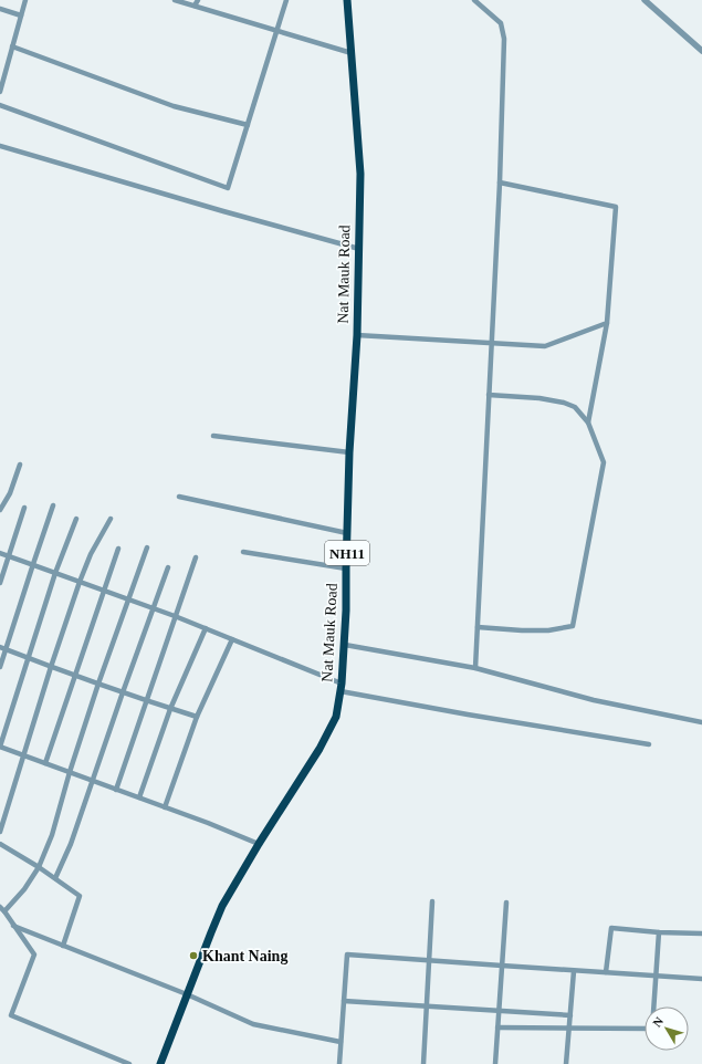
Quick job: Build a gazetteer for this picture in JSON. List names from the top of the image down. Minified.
{"streets":{"highway":["Nat Mauk Road","NH11"]},"places":["Khant Naing"],"north":"top left"}
